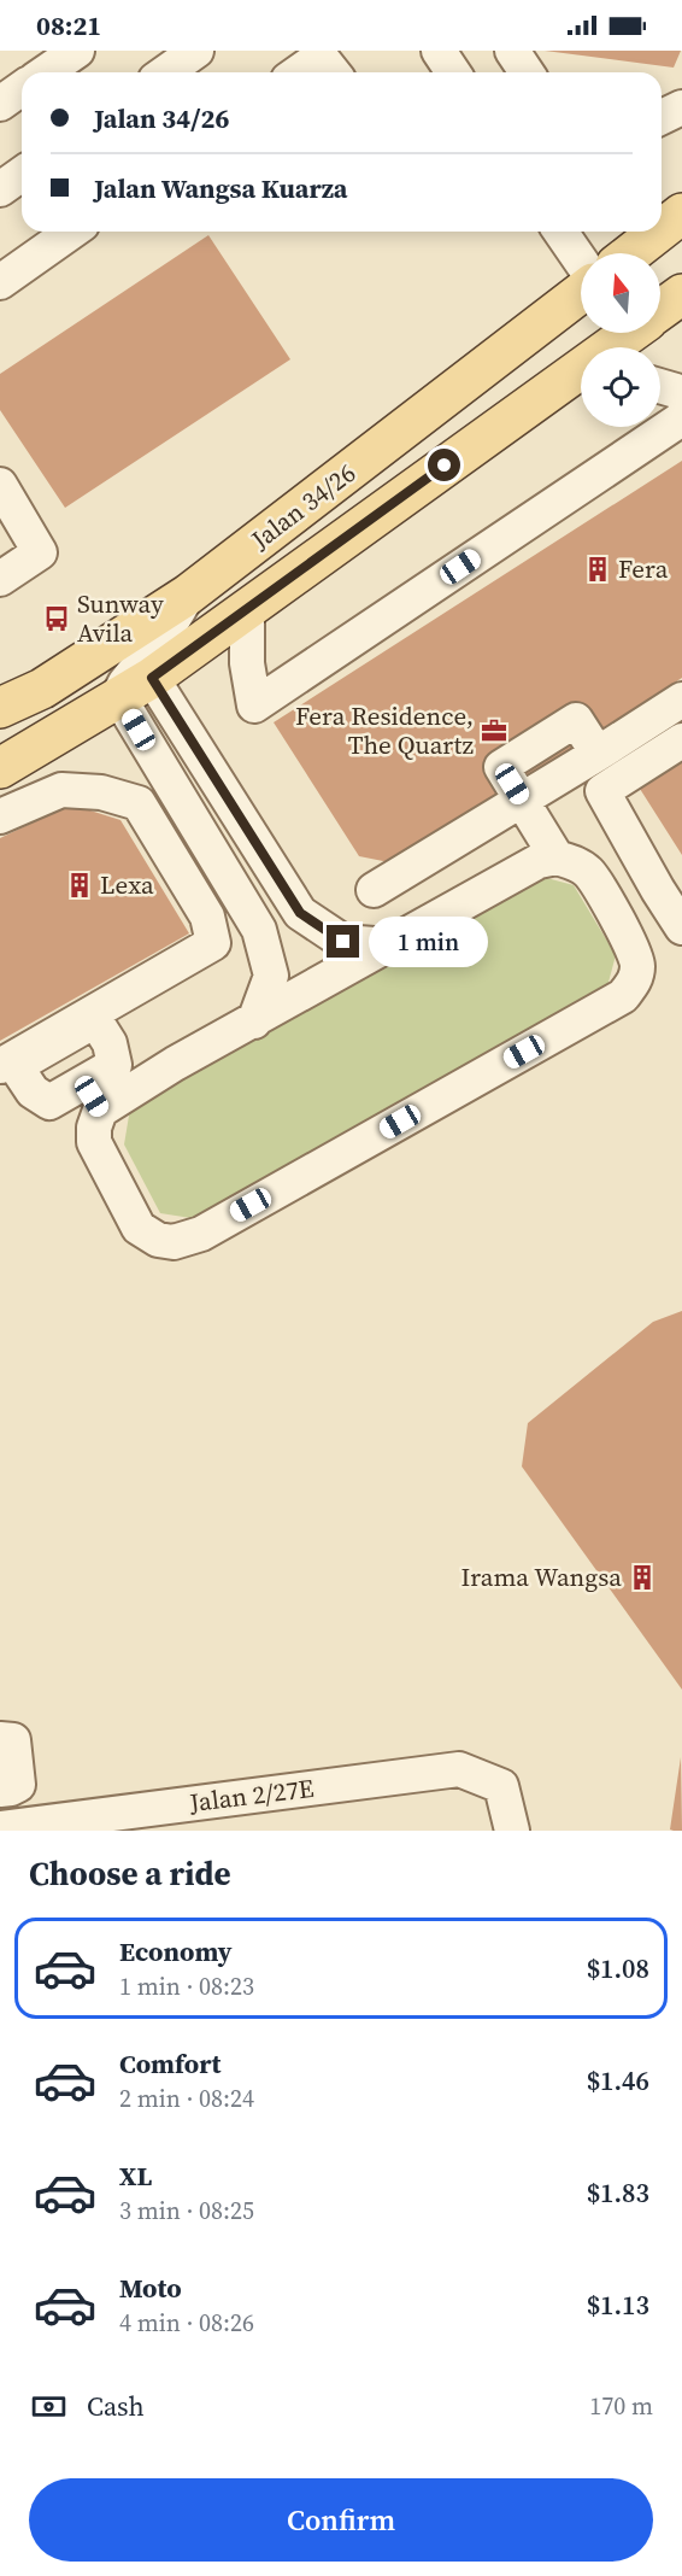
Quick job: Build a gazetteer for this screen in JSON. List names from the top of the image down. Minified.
{"streets":{"main road":["Jalan 34/26"],"street":["Jalan 2/27E"]},"places":{"building":["Fera","Lexa","Irama Wangsa"],"bus stop":["Sunway Avila"],"office":["Fera Residence, The Quartz"]},"north":"top","page":{"status":"08:21","banner":["Jalan 34/26","Jalan Wangsa Kuarza"],"bubble":"1 min","heading":"Choose a ride","list":[{"name":"Economy","note":"1 min · 08:23","value":"$1.08"},{"name":"Comfort","note":"2 min · 08:24","value":"$1.46"},{"name":"XL","note":"3 min · 08:25","value":"$1.83"},{"name":"Moto","note":"4 min · 08:26","value":"$1.13"}],"pay":["Cash","170 m"],"buttons":"Confirm"}}
